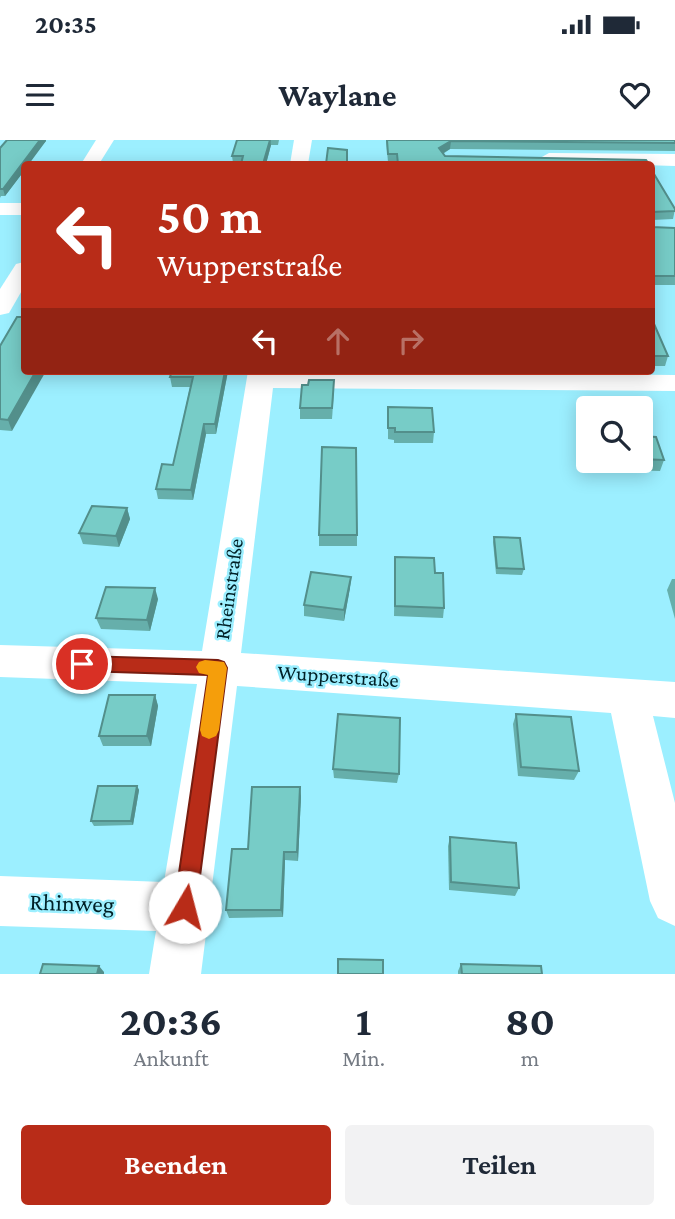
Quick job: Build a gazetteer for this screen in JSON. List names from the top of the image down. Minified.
{"streets":{"street":["Rheinstraße","Wupperstraße","Rhinweg"]},"crossings":[["Rheinstraße","Wupperstraße"],["Rheinstraße","Rhinweg"]],"page":{"status":"20:35","header":"Waylane","turn":["50 m","Wupperstraße"],"eta":["20:36","Ankunft","1","Min.","80","m"],"buttons":["Beenden","Teilen"]}}
